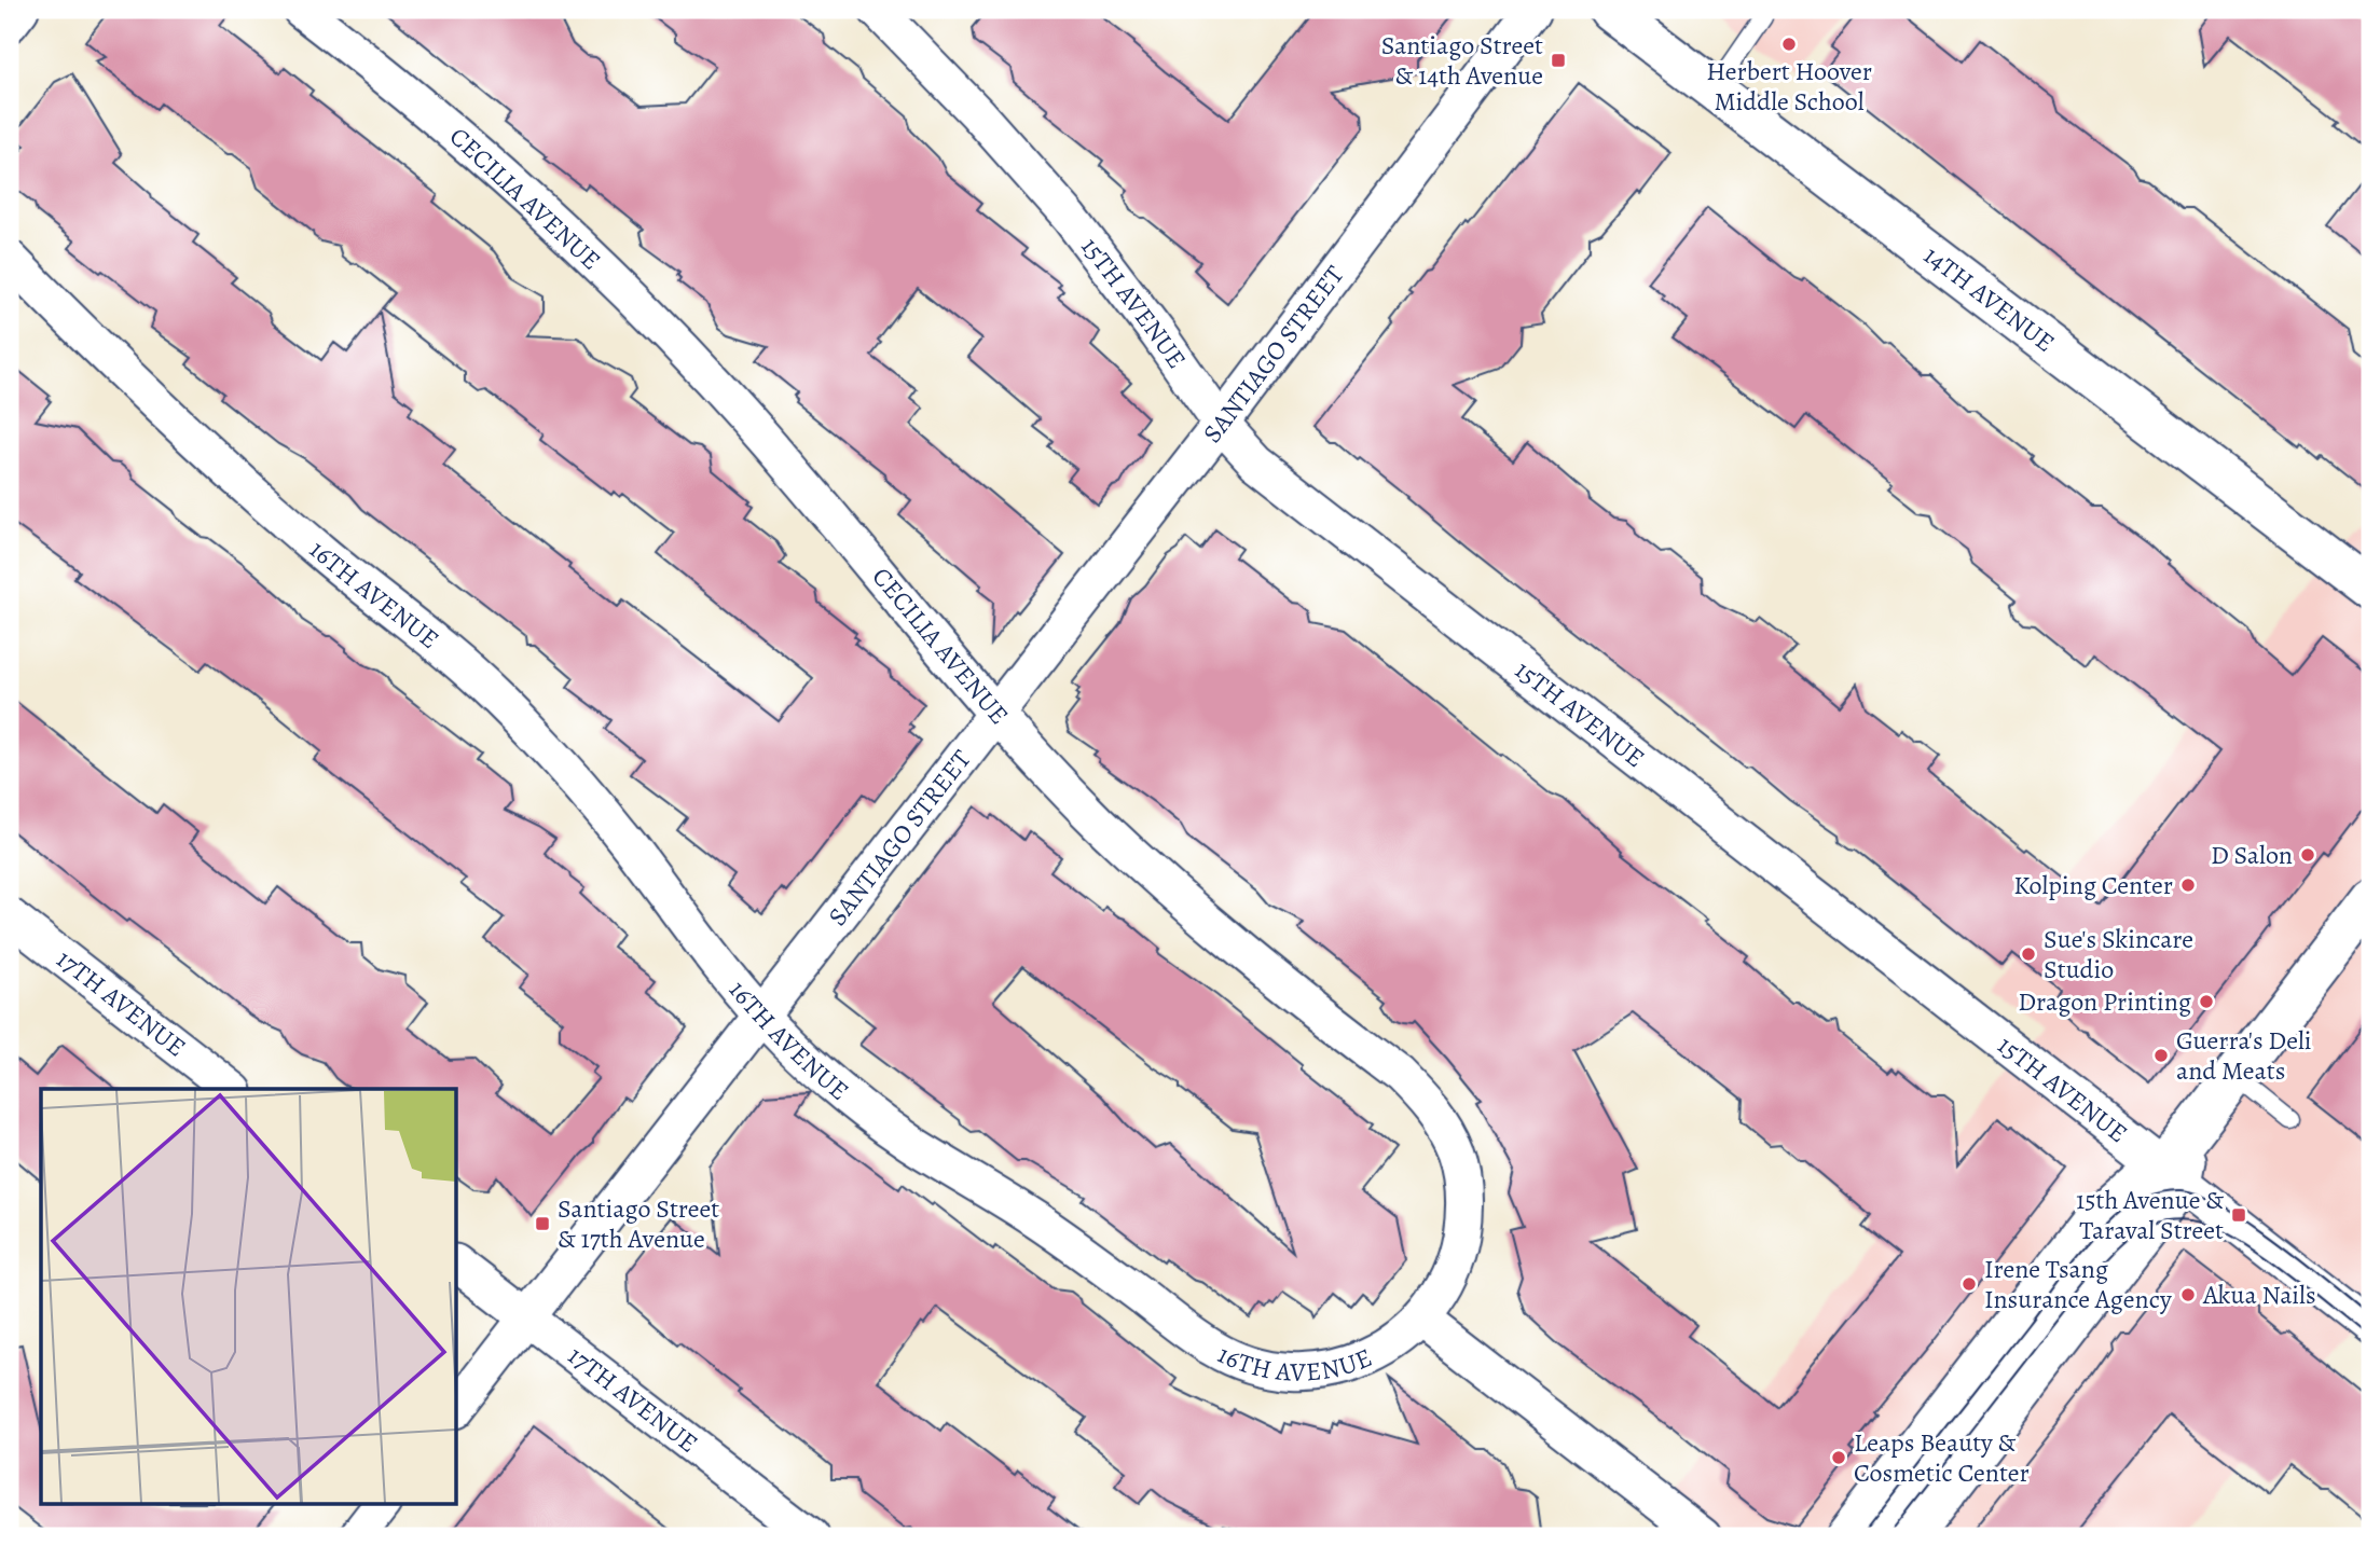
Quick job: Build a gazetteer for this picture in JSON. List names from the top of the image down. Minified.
{"streets":{"street":["CECILIA AVENUE","14TH AVENUE","15TH AVENUE","SANTIAGO STREET","16TH AVENUE","17TH AVENUE"]},"crossings":[["CECILIA AVENUE","SANTIAGO STREET"],["CECILIA AVENUE","16TH AVENUE"],["15TH AVENUE","SANTIAGO STREET"],["SANTIAGO STREET","16TH AVENUE"],["SANTIAGO STREET","17TH AVENUE"]],"places":{"other":["Herbert Hoover Middle School","D Salon","Kolping Center","Sue's Skincare Studio","Dragon Printing","Guerra's Deli and Meats","Irene Tsang Insurance Agency","Akua Nails","Leaps Beauty & Cosmetic Center"],"transit":["Santiago Street & 14th Avenue","15th Avenue & Taraval Street","Santiago Street & 17th Avenue"]}}
